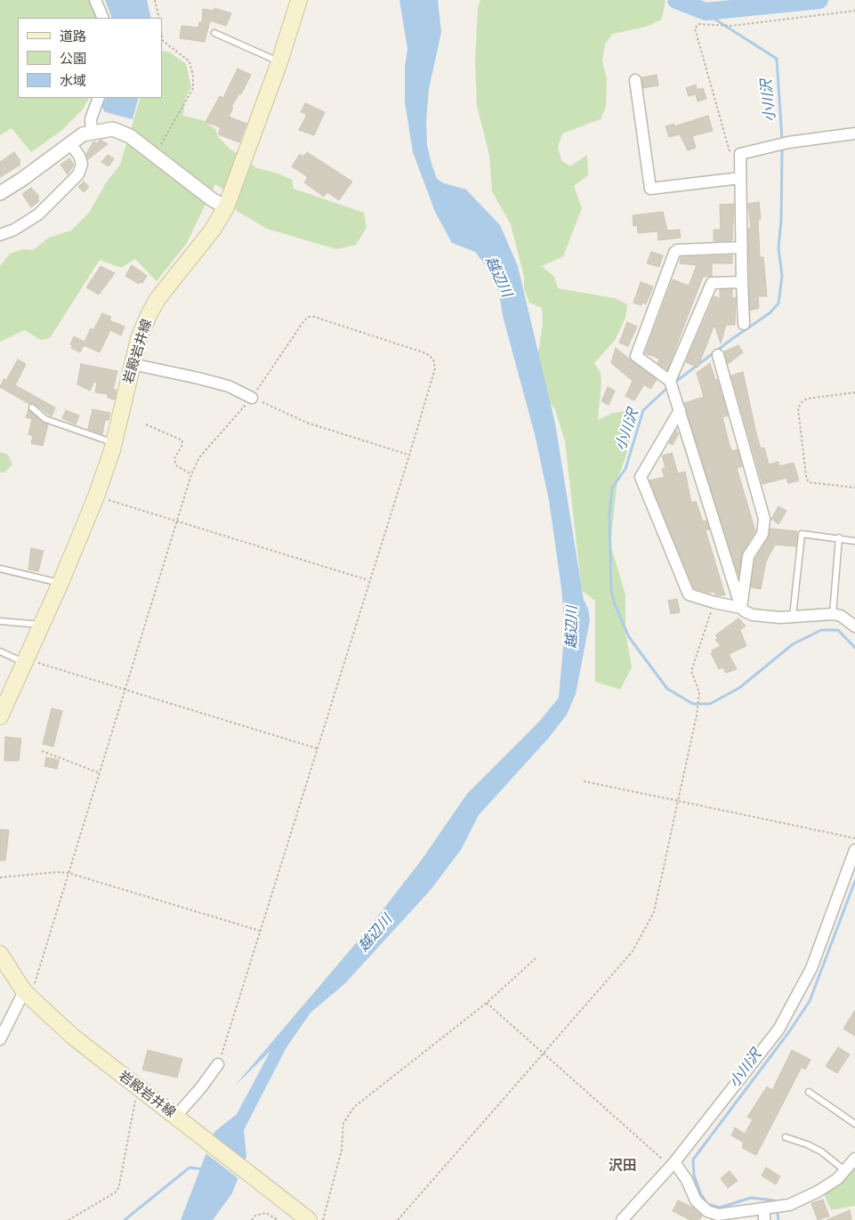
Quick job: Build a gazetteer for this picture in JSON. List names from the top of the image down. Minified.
{"streets":{"main road":["岩殿岩井線"]},"districts":["沢田"],"water":["小川沢","越辺川"],"legend":["道路","公園","水域"]}
